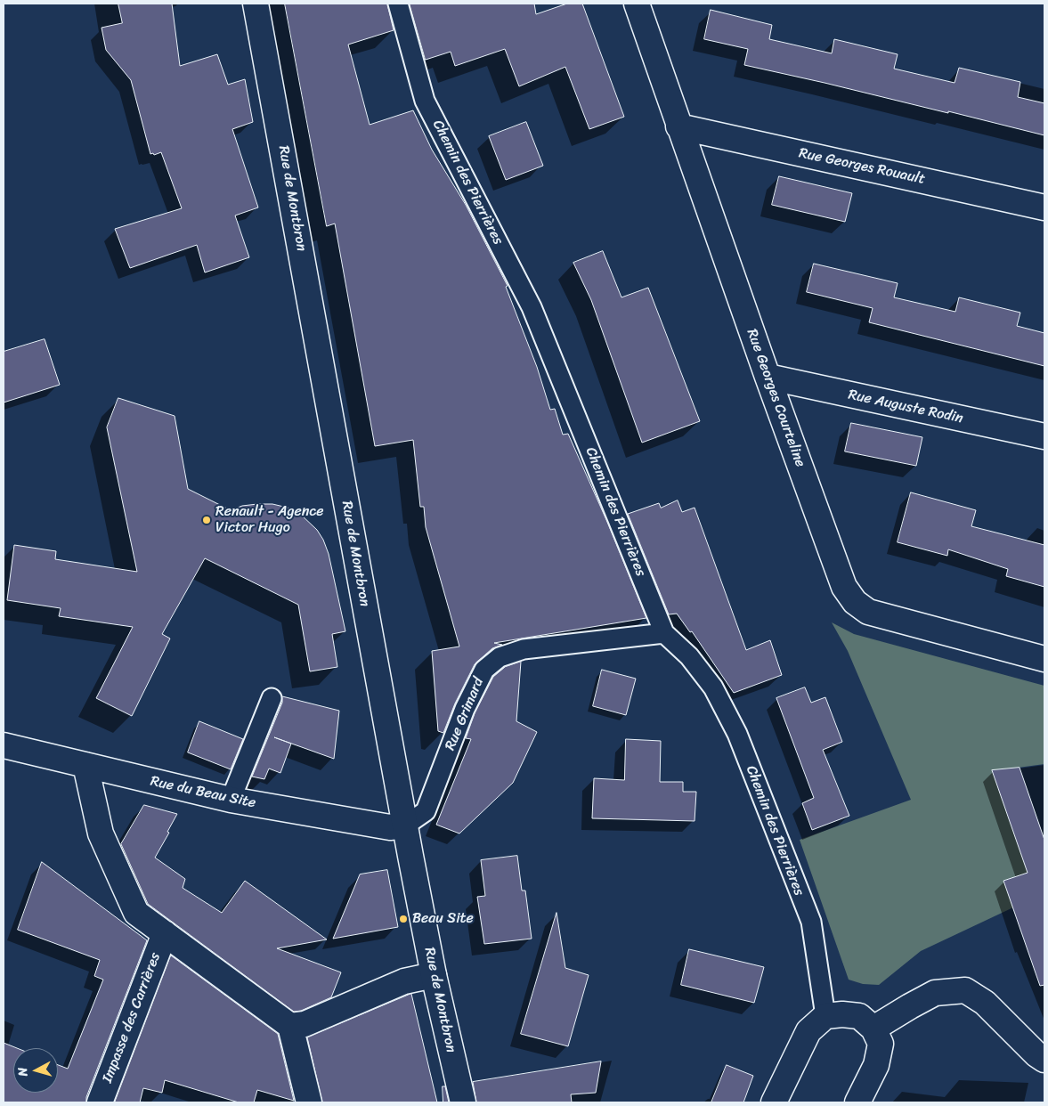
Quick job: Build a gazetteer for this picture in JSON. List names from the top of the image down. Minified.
{"streets":{"street":["Rue Georges Rouault","Rue de Montbron","Rue Georges Courteline","Rue Auguste Rodin","Rue du Beau Site","Impasse des Carrières"],"lane":["Chemin des Pierrières","Rue Grimard"]},"crossings":[["Rue Georges Rouault","Rue Georges Courteline"],["Chemin des Pierrières","Rue Grimard"],["Rue de Montbron","Rue Grimard"],["Rue de Montbron","Rue du Beau Site"],["Rue Georges Courteline","Rue Auguste Rodin"],["Rue Grimard","Rue du Beau Site"]],"places":["Renault - Agence Victor Hugo","Beau Site"],"north":"left"}
